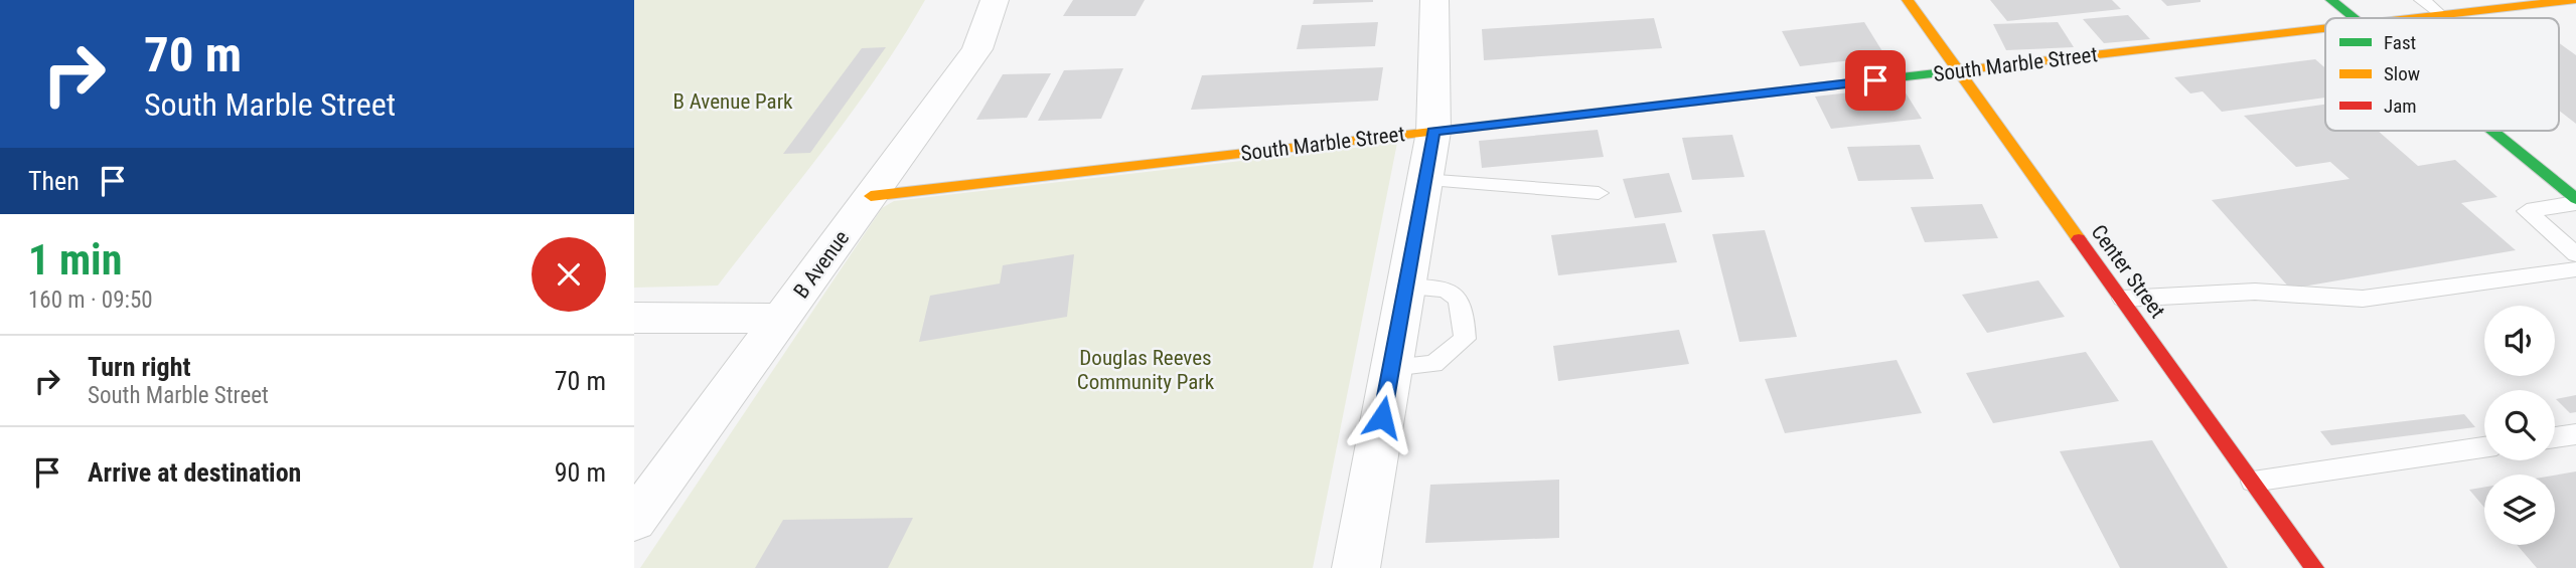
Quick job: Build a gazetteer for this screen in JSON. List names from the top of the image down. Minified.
{"streets":{"street":["South Marble Street","B Avenue","Center Street"]},"crossings":[["South Marble Street","B Avenue"],["South Marble Street","Center Street"]],"parks":["B Avenue Park","Douglas Reeves Community Park"],"legend":["Fast","Slow","Jam"],"page":{"turn":["70 m","South Marble Street"],"then":"Then","heading":["1 min","160 m · 09:50"],"list":[{"name":"Turn right","note":"South Marble Street","value":"70 m"},{"name":"Arrive at destination","value":"90 m"}]}}
